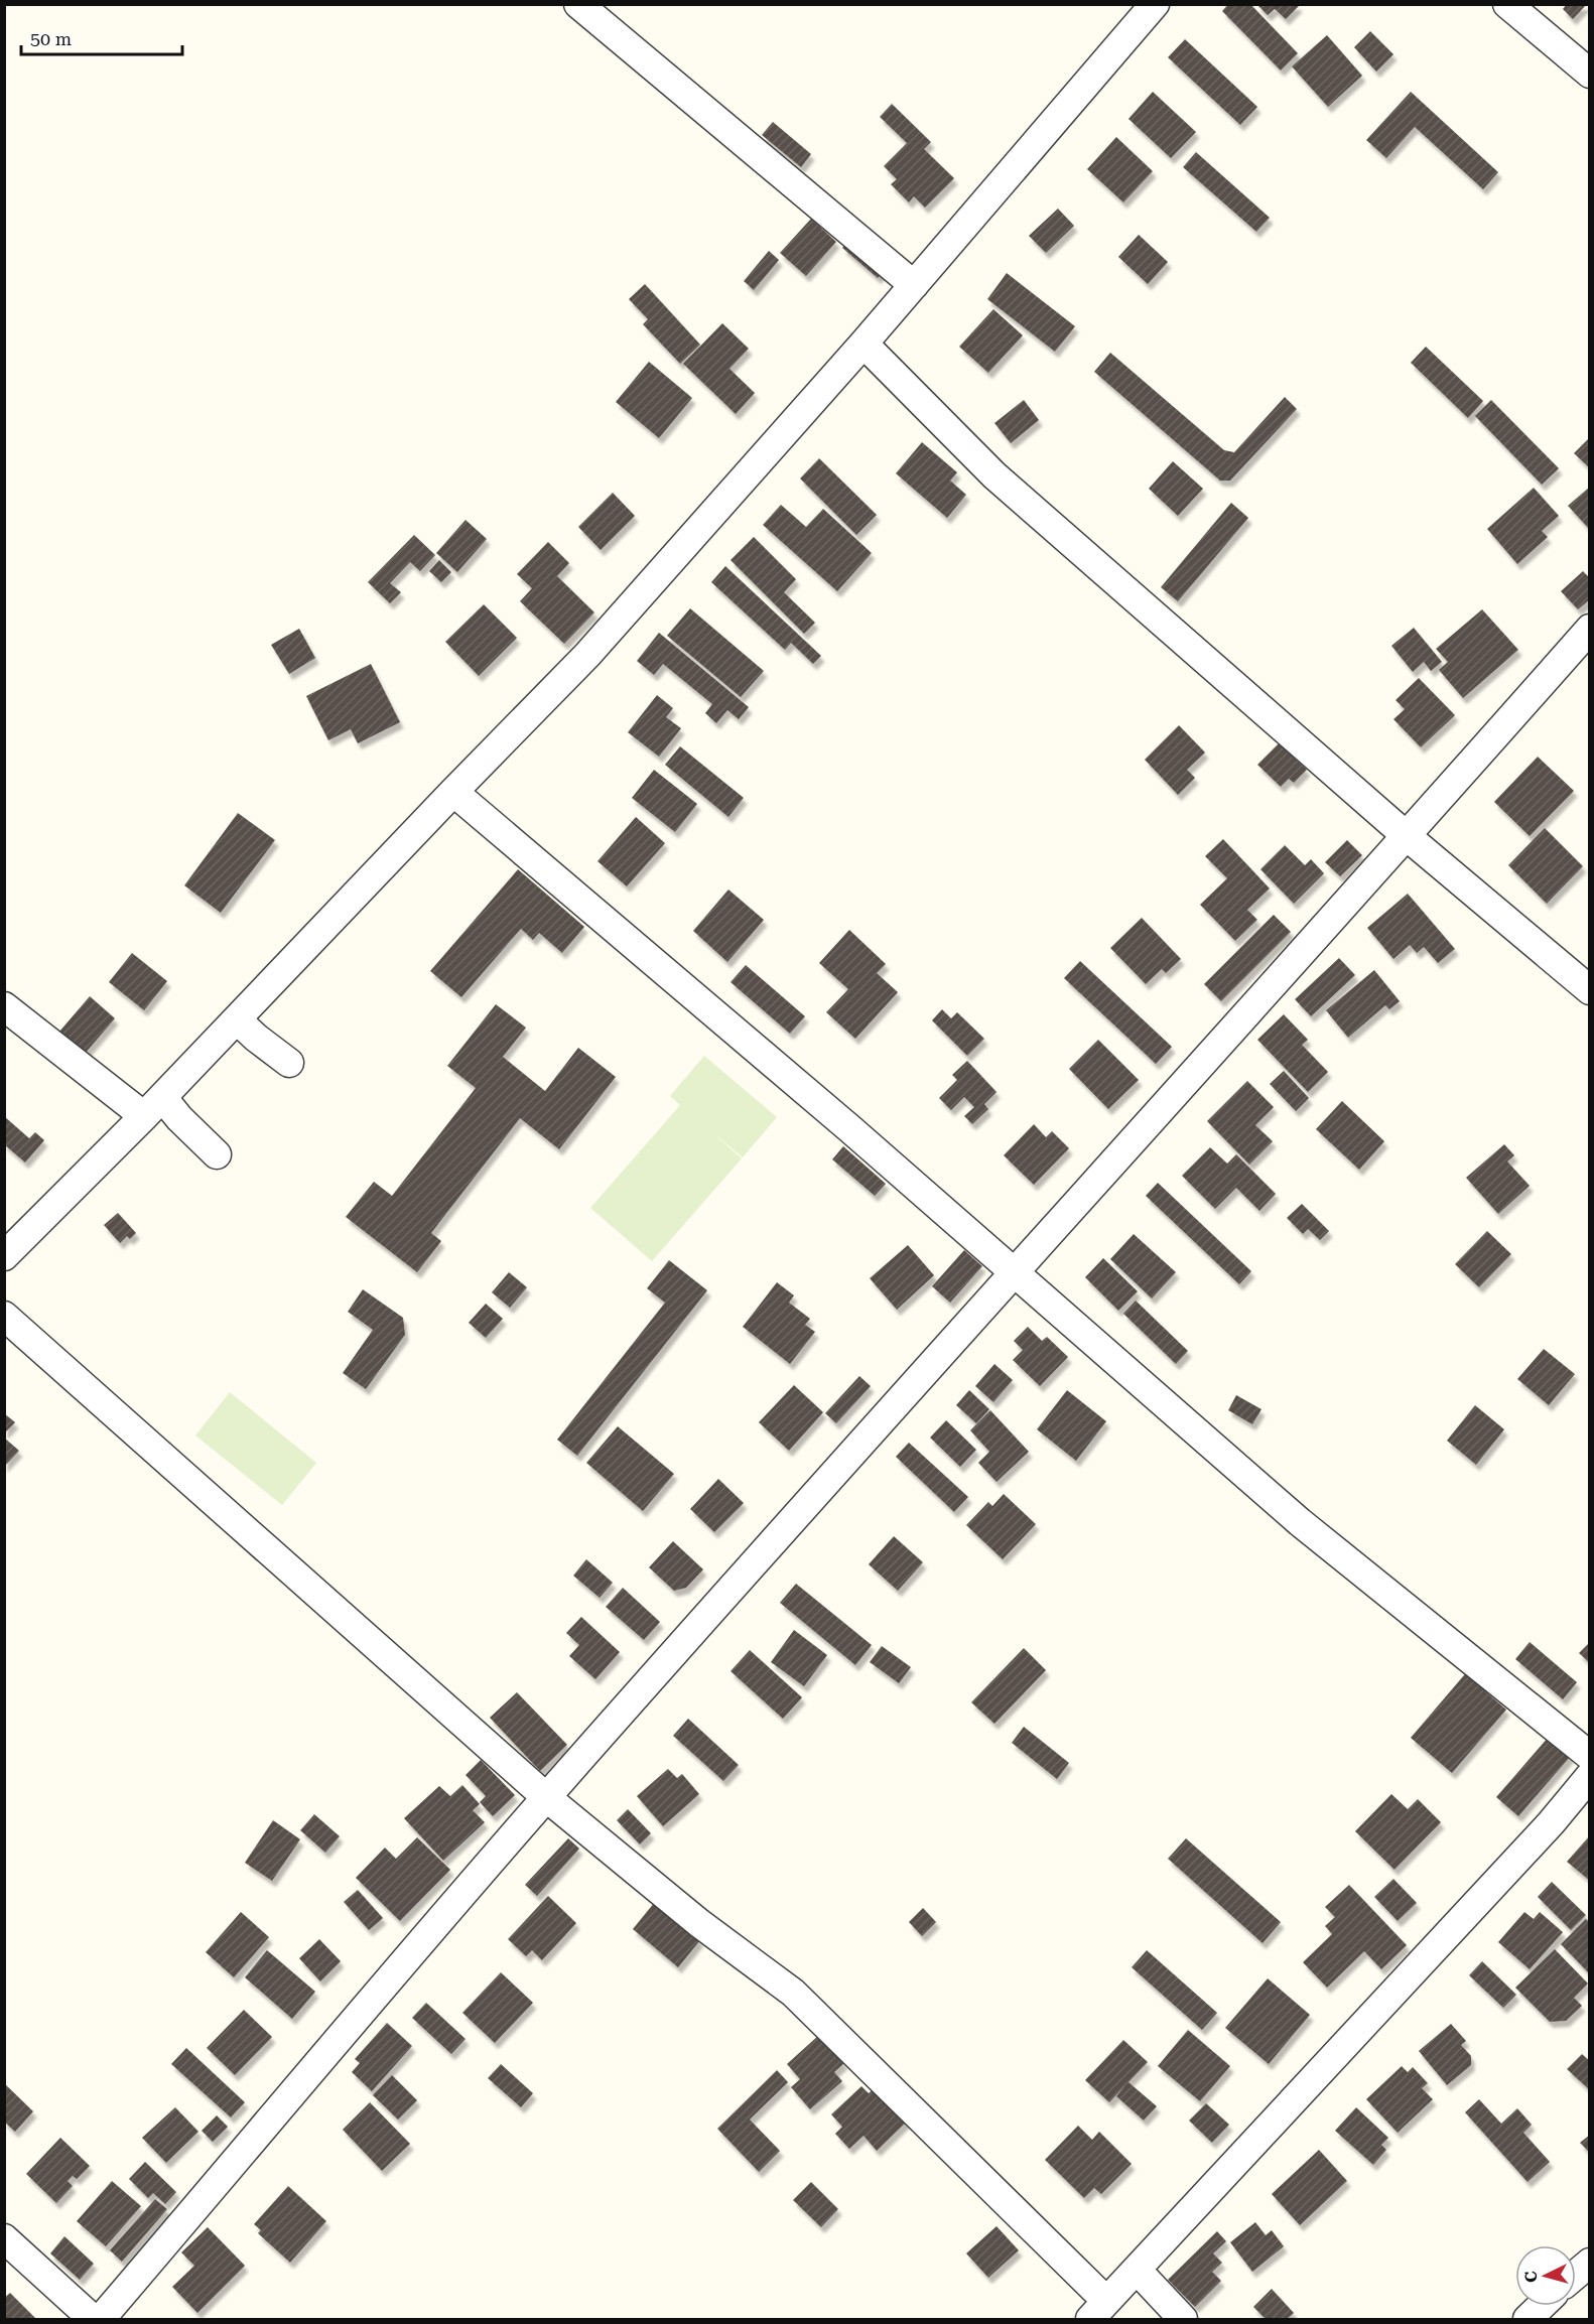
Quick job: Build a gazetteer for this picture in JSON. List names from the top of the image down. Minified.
{"scale_bar":"50 m","north":"left"}
